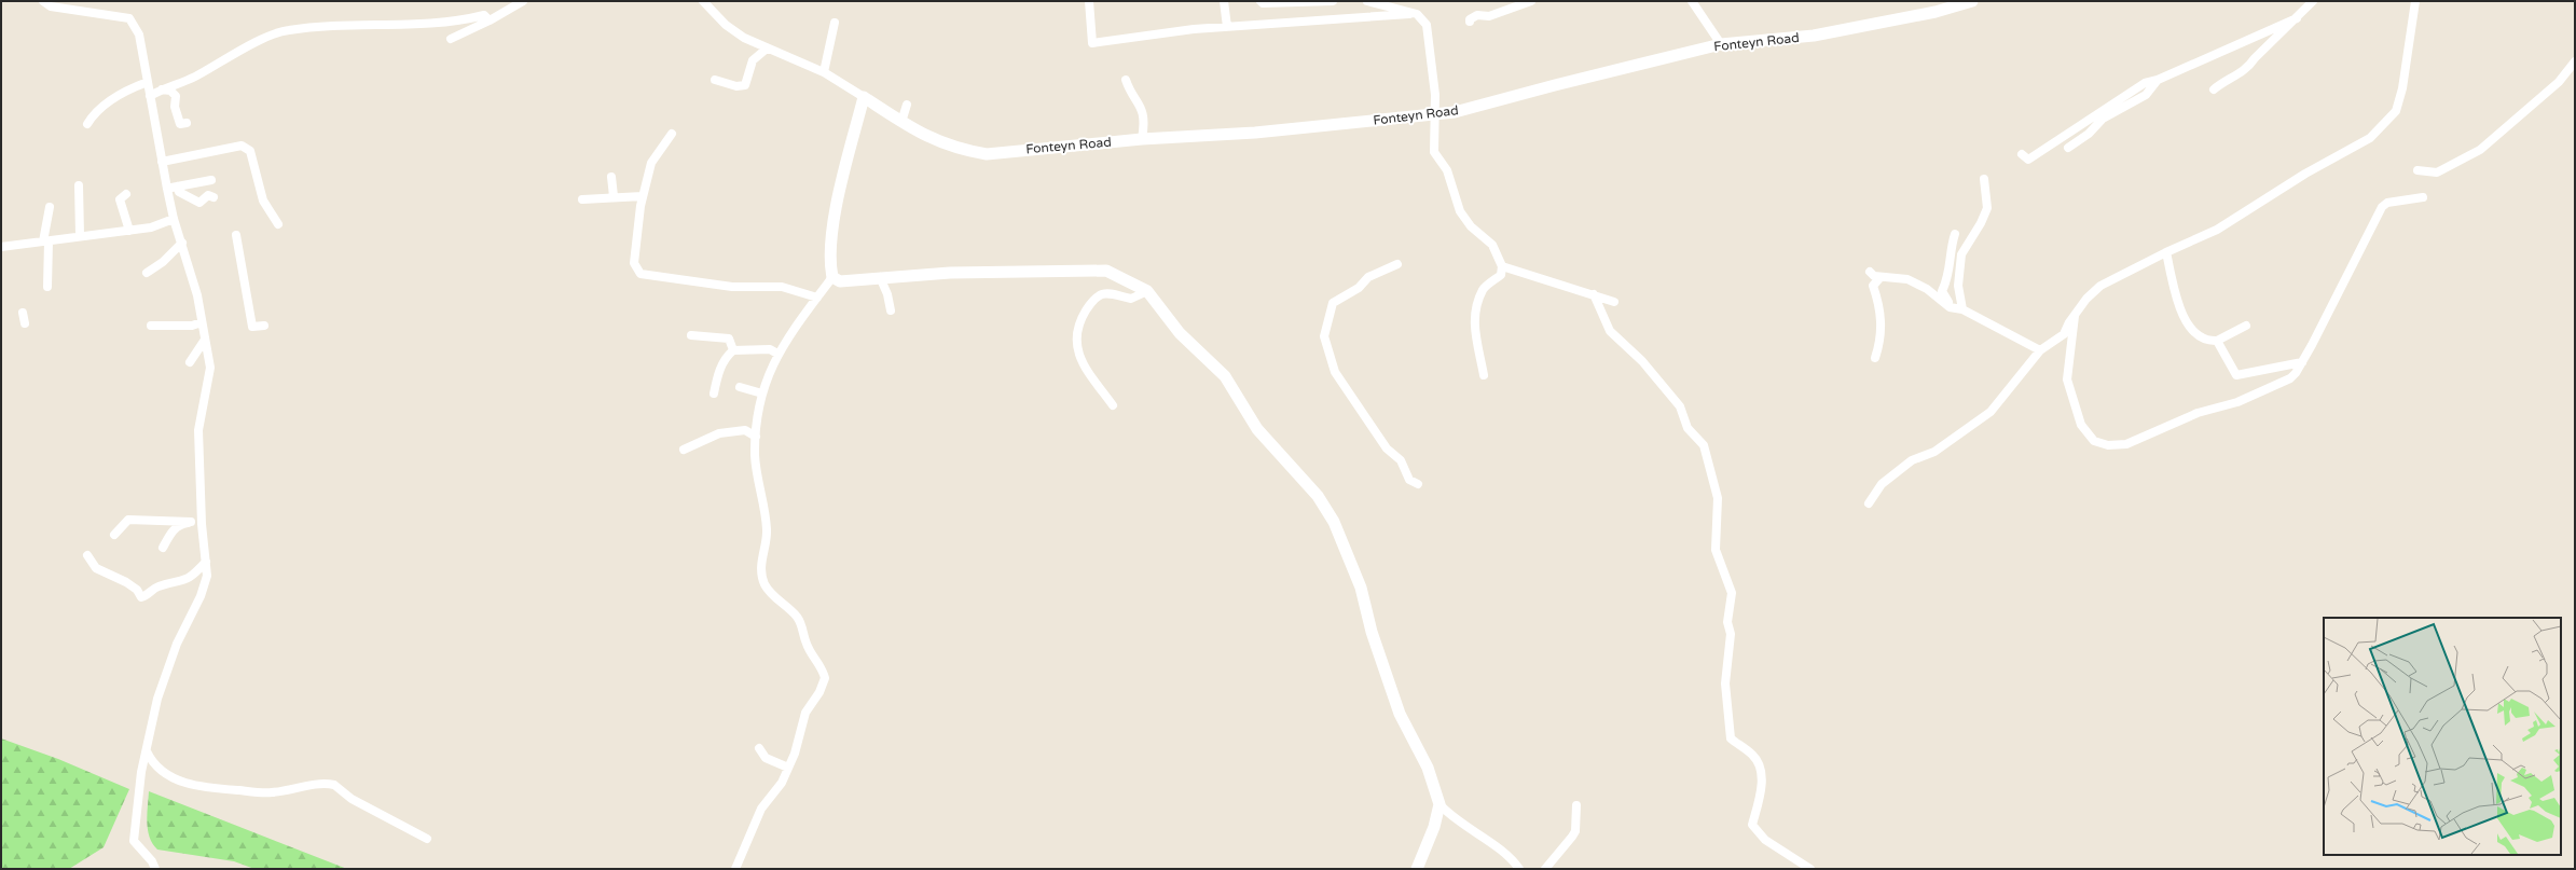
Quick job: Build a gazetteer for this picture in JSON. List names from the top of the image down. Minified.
{"streets":{"street":["Fonteyn Road"]}}
